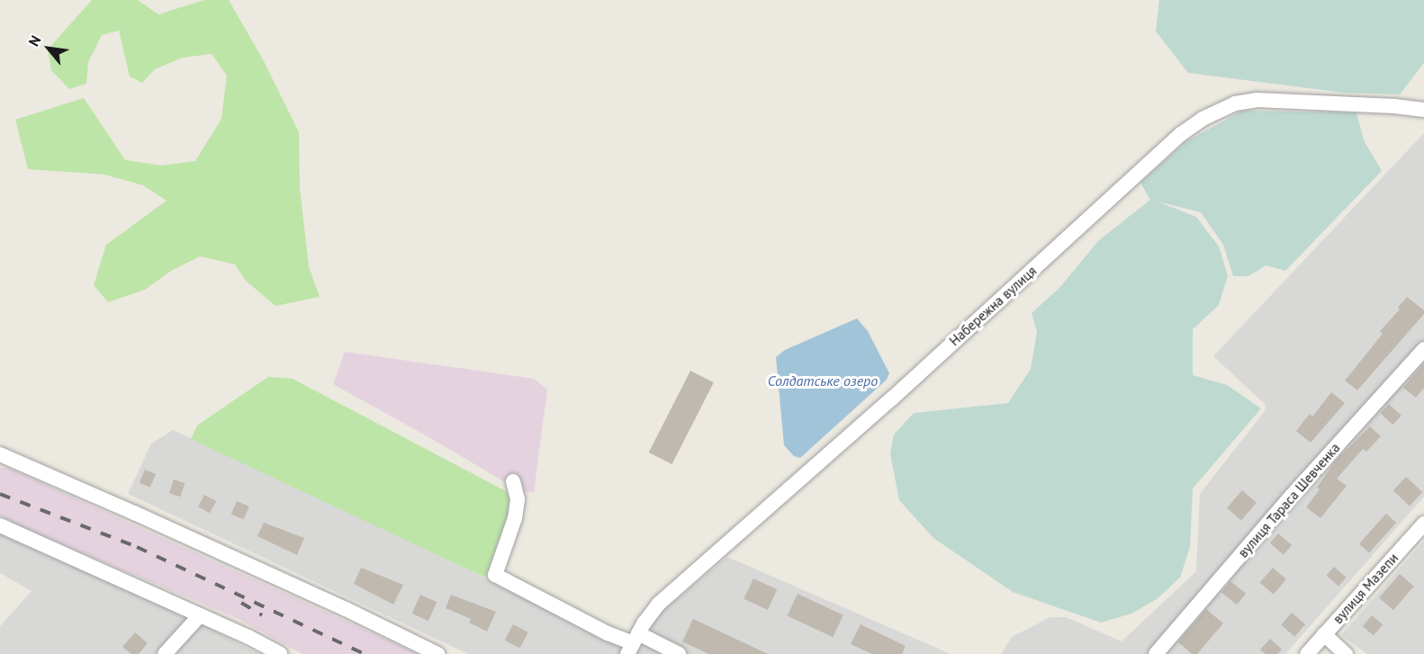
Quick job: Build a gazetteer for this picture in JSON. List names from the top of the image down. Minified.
{"streets":{"street":["Набережна вулиця","вулиця Тараса Шевченка","вулиця Мазепи"]},"water":["Солдатське озеро"],"north":"top left"}
